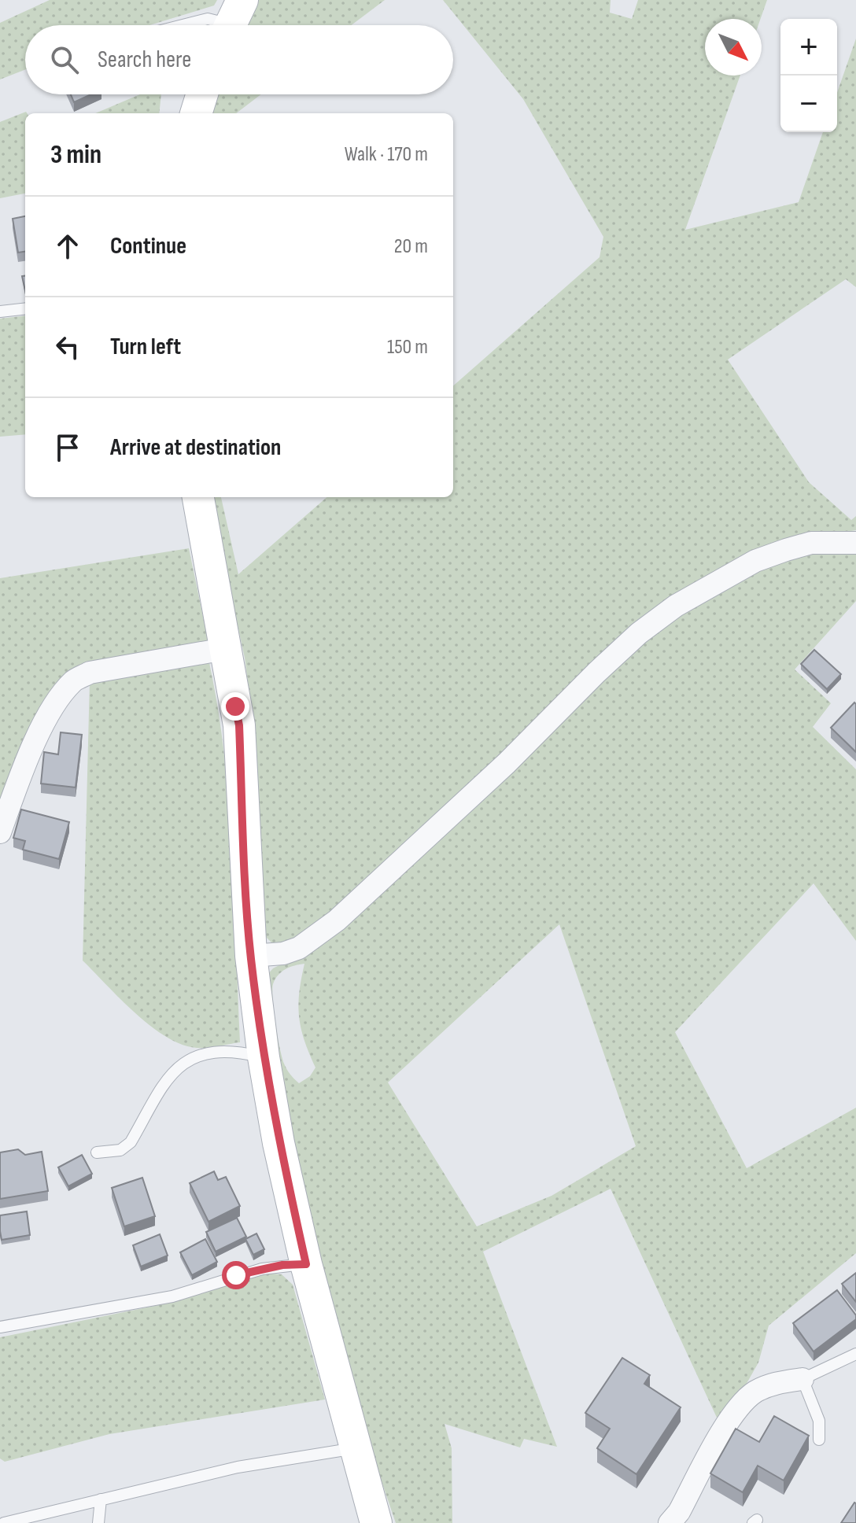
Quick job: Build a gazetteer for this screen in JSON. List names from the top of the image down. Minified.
{"north":"bottom right","page":{"map_buttons":["+","−"],"search":"Search here","heading":["3 min","Walk · 170 m"],"list":[["Continue","20 m"],["Turn left","150 m"],"Arrive at destination"]}}
